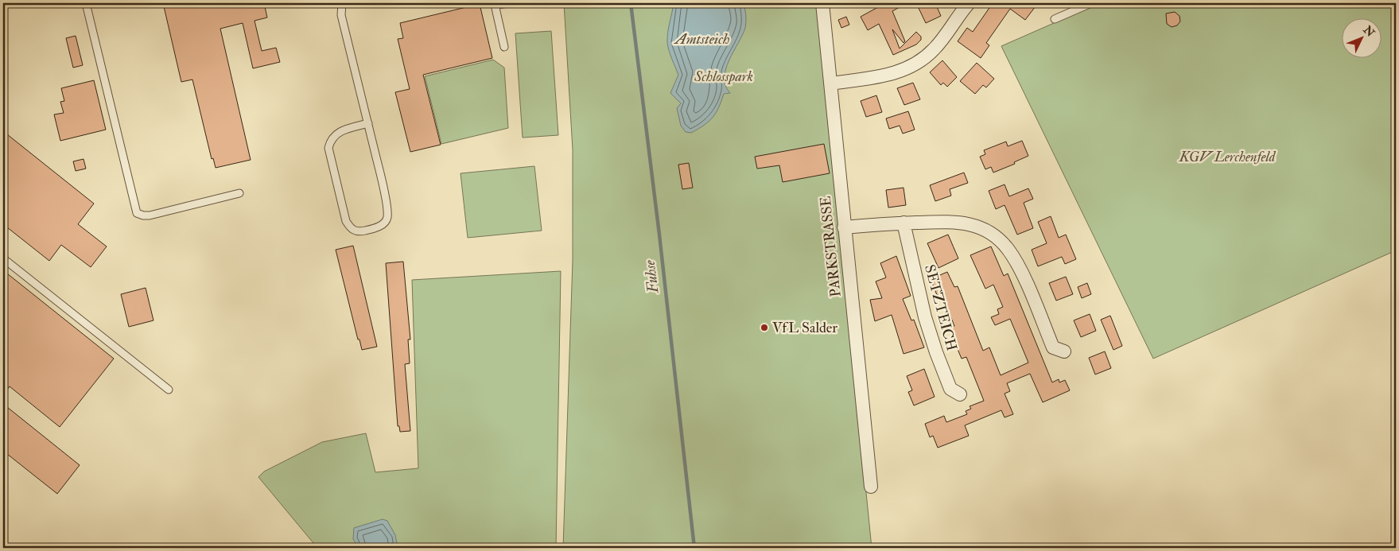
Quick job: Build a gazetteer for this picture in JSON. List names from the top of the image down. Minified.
{"streets":{"street":["PARKSTRASSE","SETZTEICH"]},"water":["Amtsteich","Fuhse"],"parks":["Schlosspark","KGV Lerchenfeld"],"places":["VfL Salder"],"north":"top right"}
